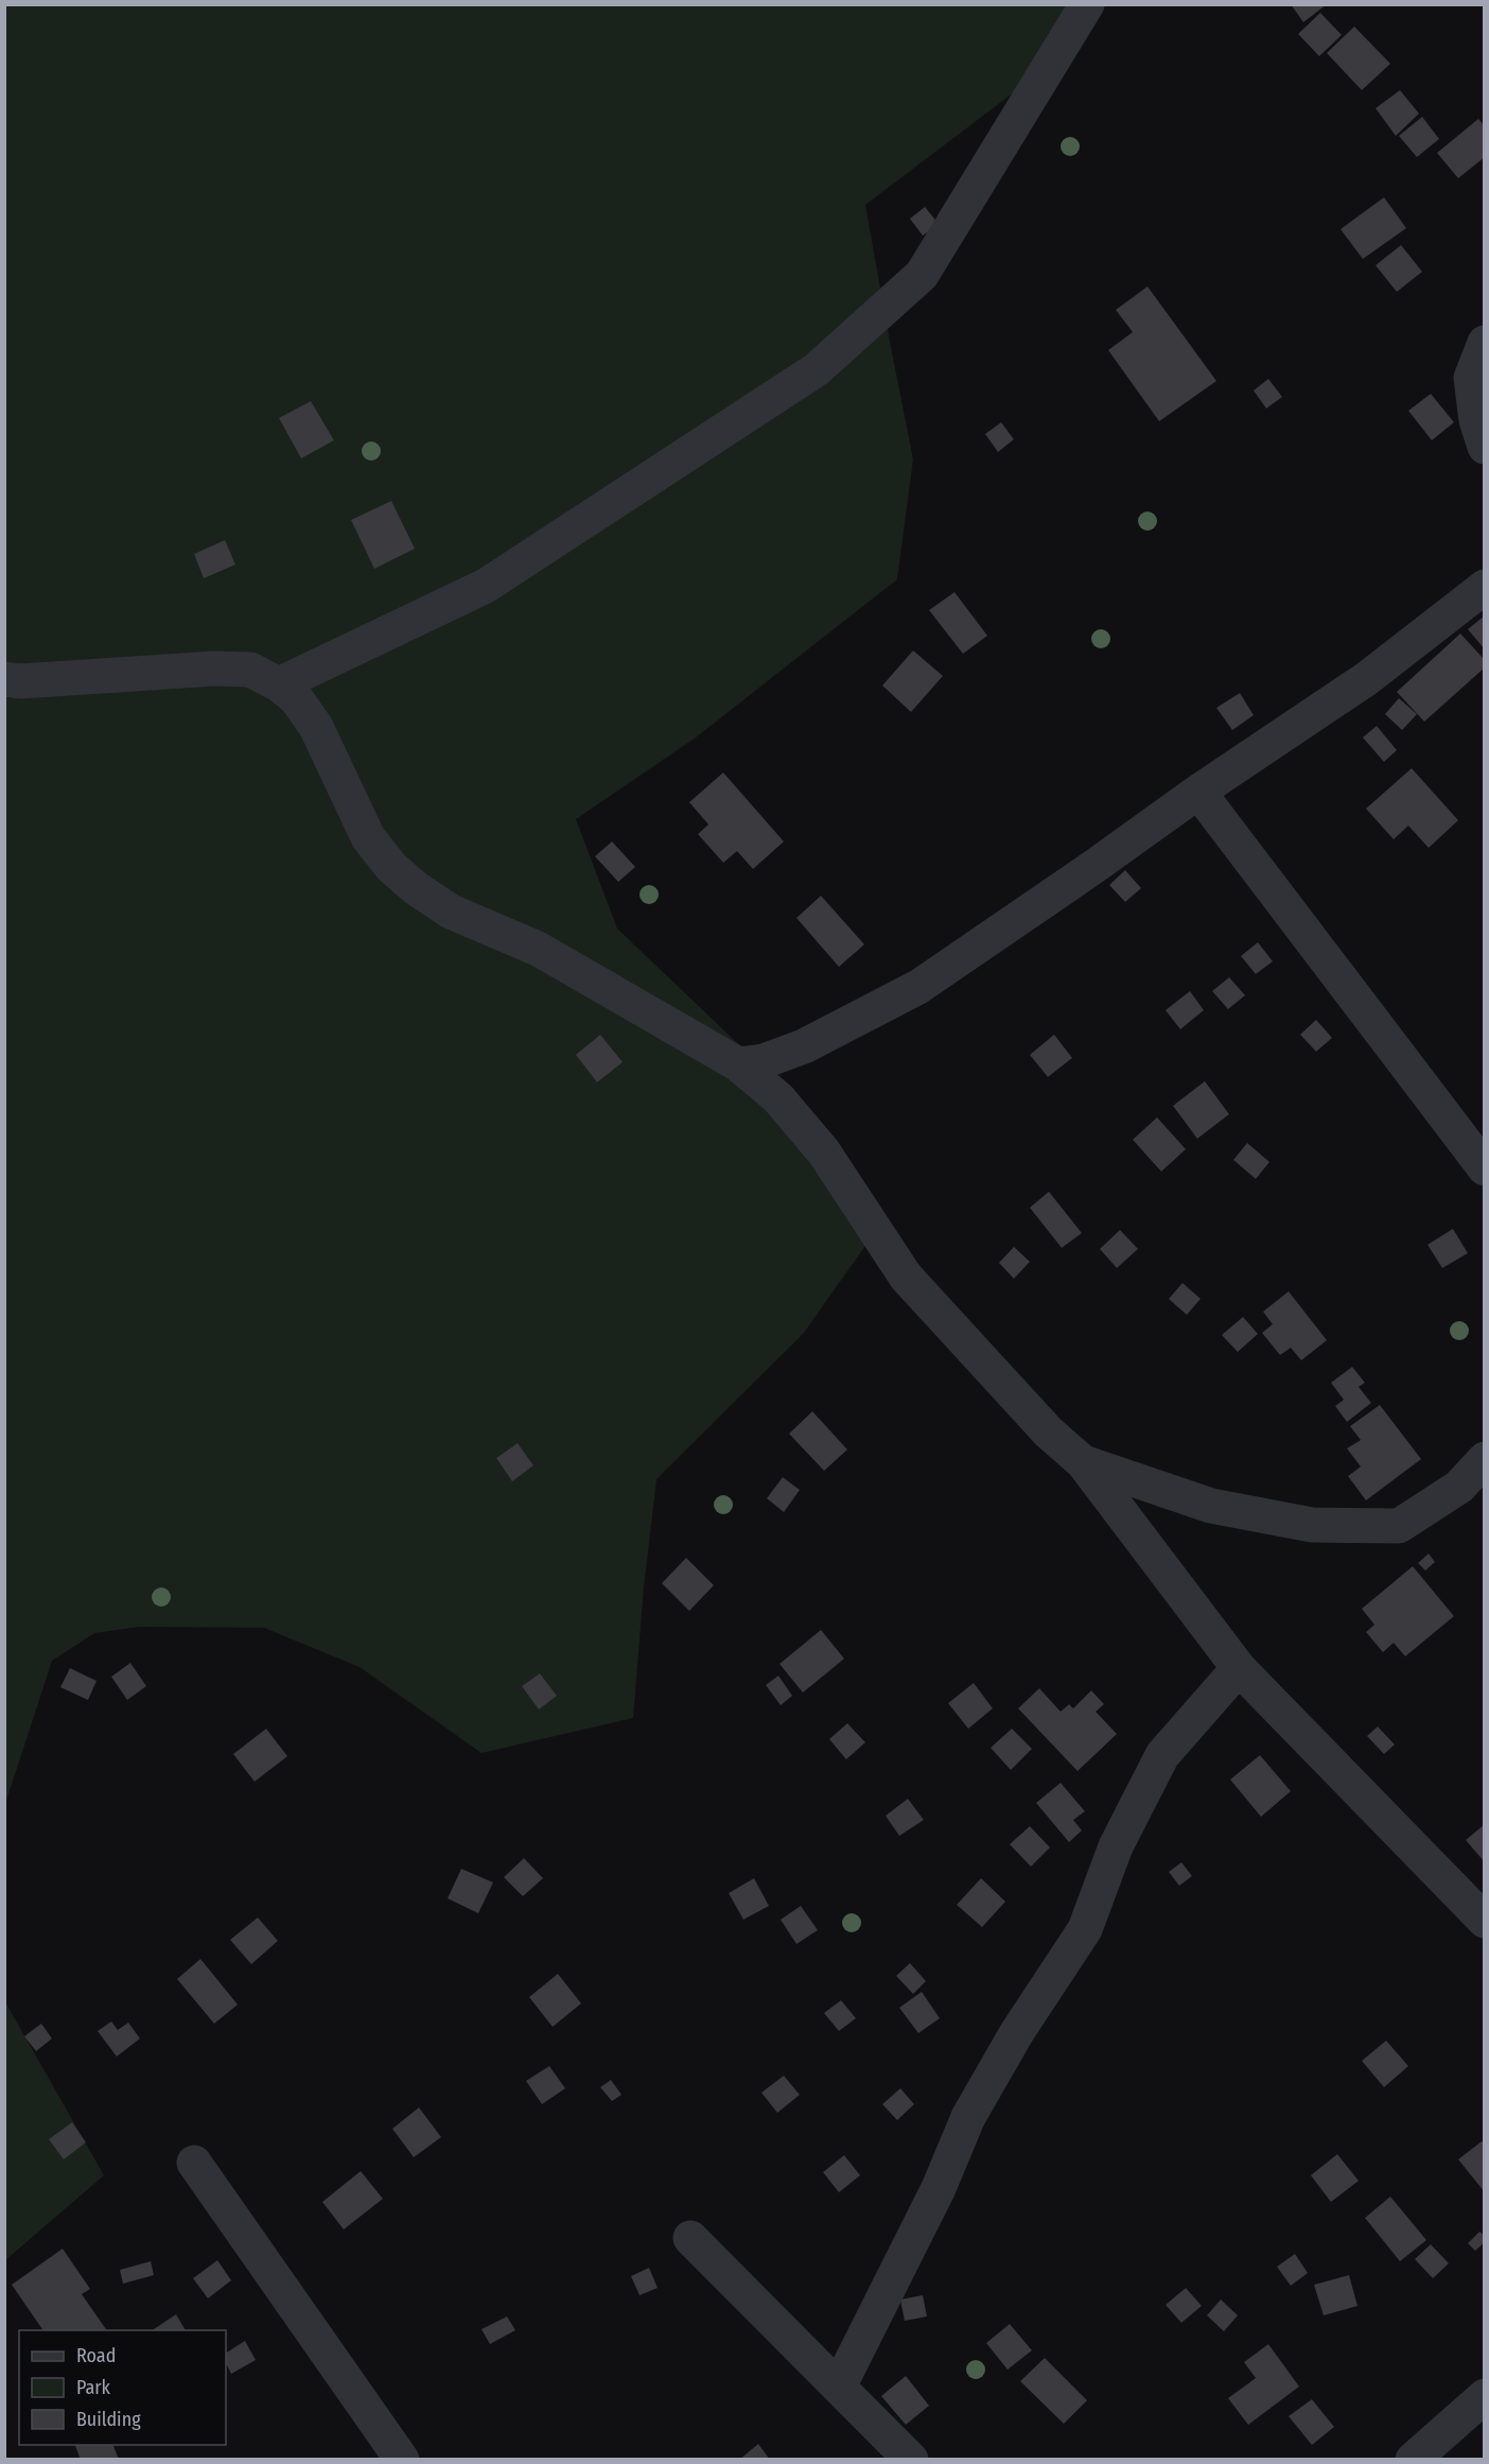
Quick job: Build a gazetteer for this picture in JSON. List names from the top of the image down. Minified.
{"legend":["Road","Park","Building"]}
